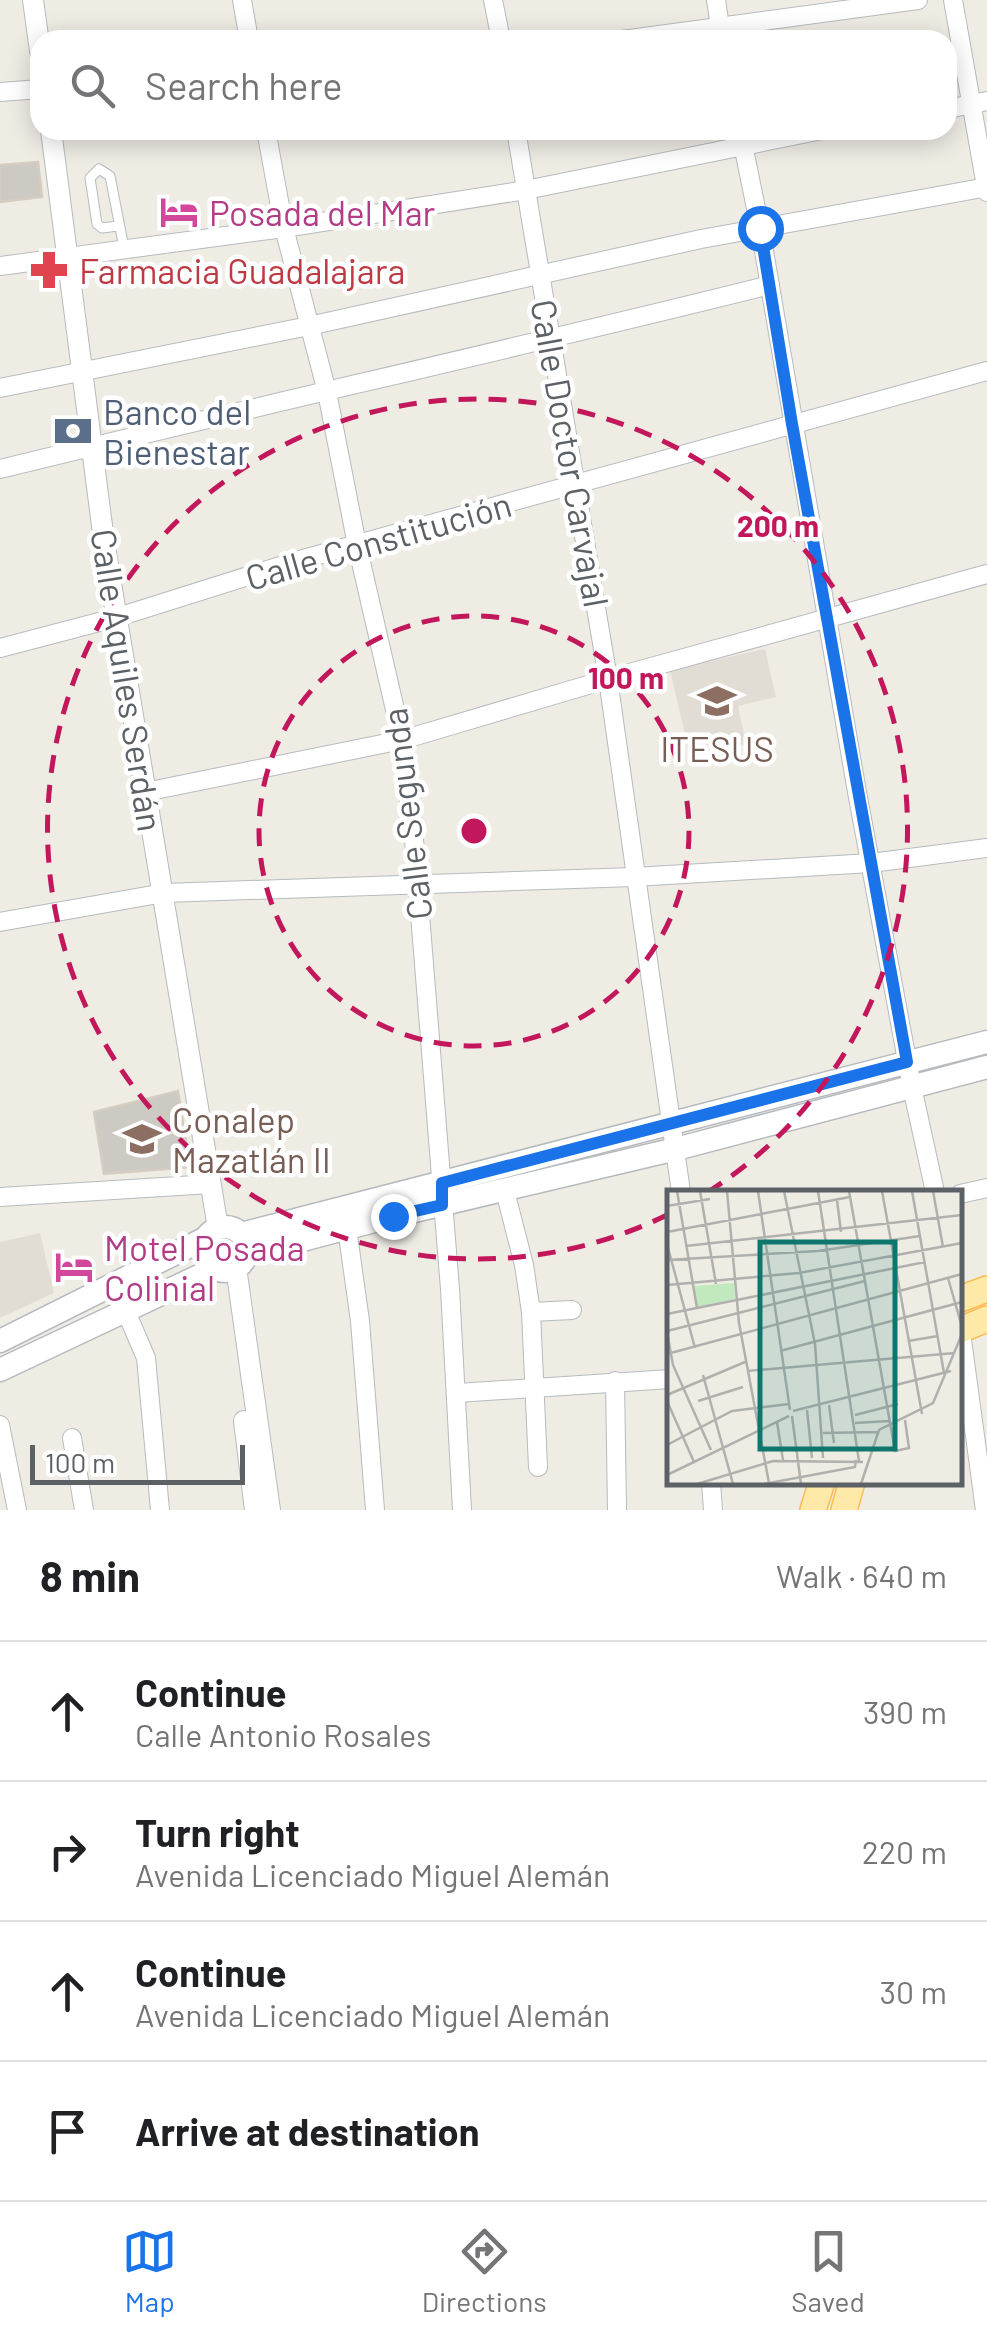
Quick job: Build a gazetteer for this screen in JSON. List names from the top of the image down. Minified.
{"streets":{"street":["Calle Doctor Carvajal","Calle Constitución","Calle Aquiles Serdán","Calle Segunda"]},"crossings":[["Calle Doctor Carvajal","Calle Constitución"],["Calle Constitución","Calle Aquiles Serdán"],["Calle Constitución","Calle Segunda"]],"places":{"hotel":["Posada del Mar","Motel Posada Colinial"],"pharmacy":["Farmacia Guadalajara"],"bank":["Banco del Bienestar"],"school or university":["ITESUS","Conalep Mazatlán II"]},"scale_bar":"100 m","page":{"search":"Search here","scale":"100 m","heading":["8 min","Walk · 640 m"],"list":[["Continue","Calle Antonio Rosales","390 m"],["Turn right","Avenida Licenciado Miguel Alemán","220 m"],["Continue","Avenida Licenciado Miguel Alemán","30 m"],"Arrive at destination"],"nav":["Map","Directions","Saved"]},"rings":["200 m","100 m"]}
